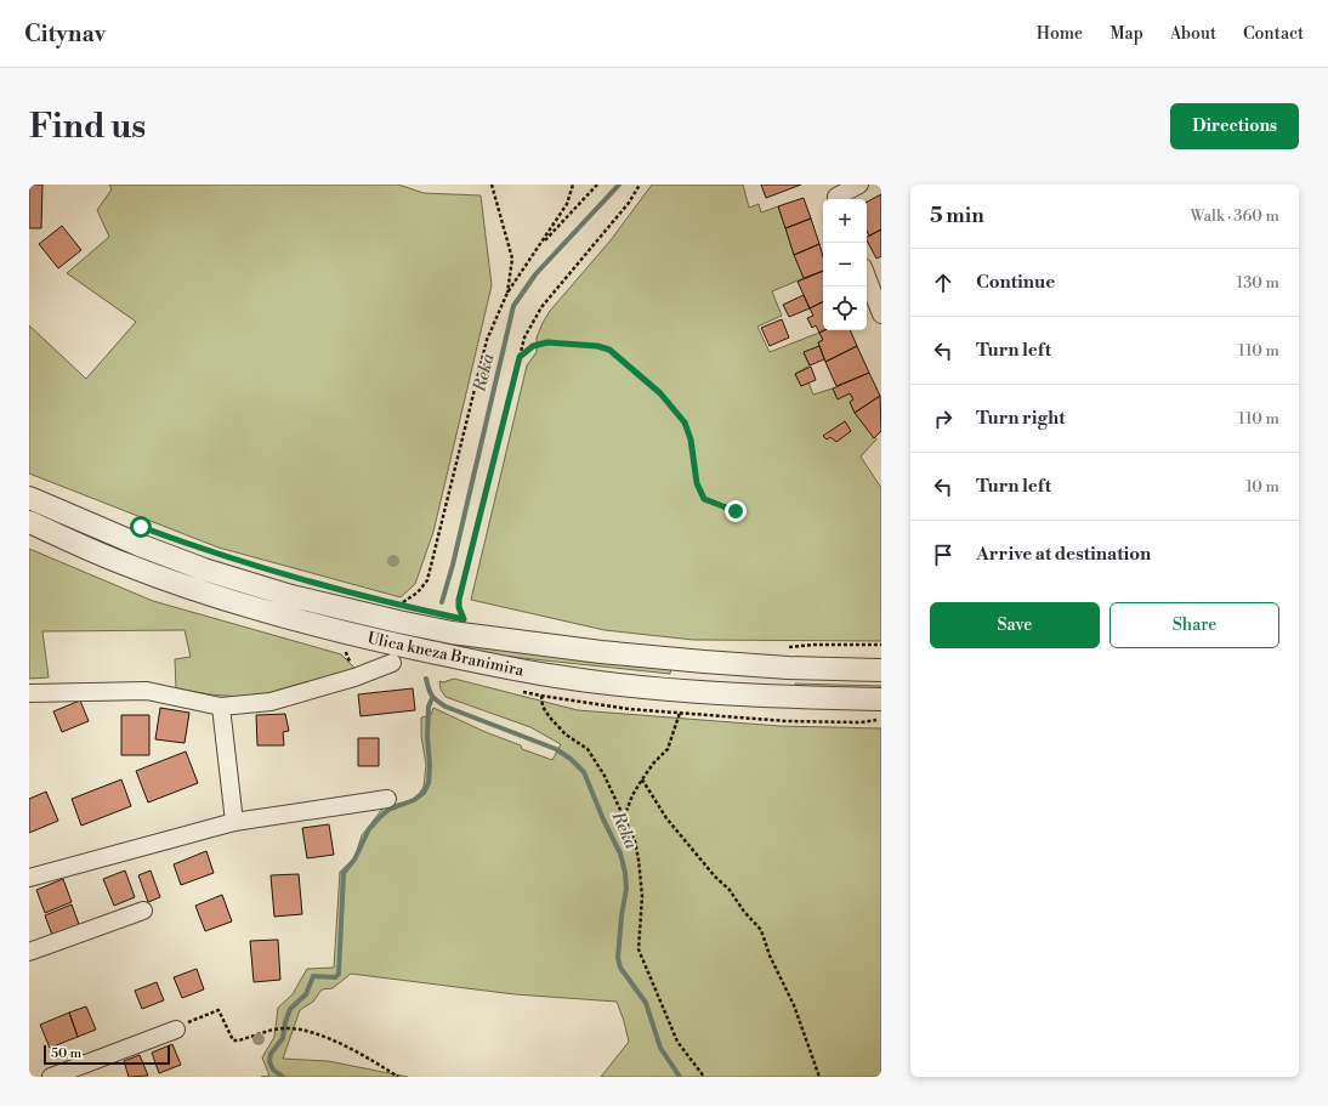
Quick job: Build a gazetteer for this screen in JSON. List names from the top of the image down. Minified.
{"streets":{"street":["Ulica kneza Branimira"]},"water":["Reka"],"scale_bar":"50 m","page":{"header":"Citynav","nav":["Home","Map","About","Contact"],"buttons":["Directions",["Save","Share"]],"title":"Find us","heading":["5 min","Walk · 360 m"],"map_buttons":["+","−"],"list":[["Continue","130 m"],["Turn left","110 m"],["Turn right","110 m"],["Turn left","10 m"],"Arrive at destination"],"scale":"50 m"}}
